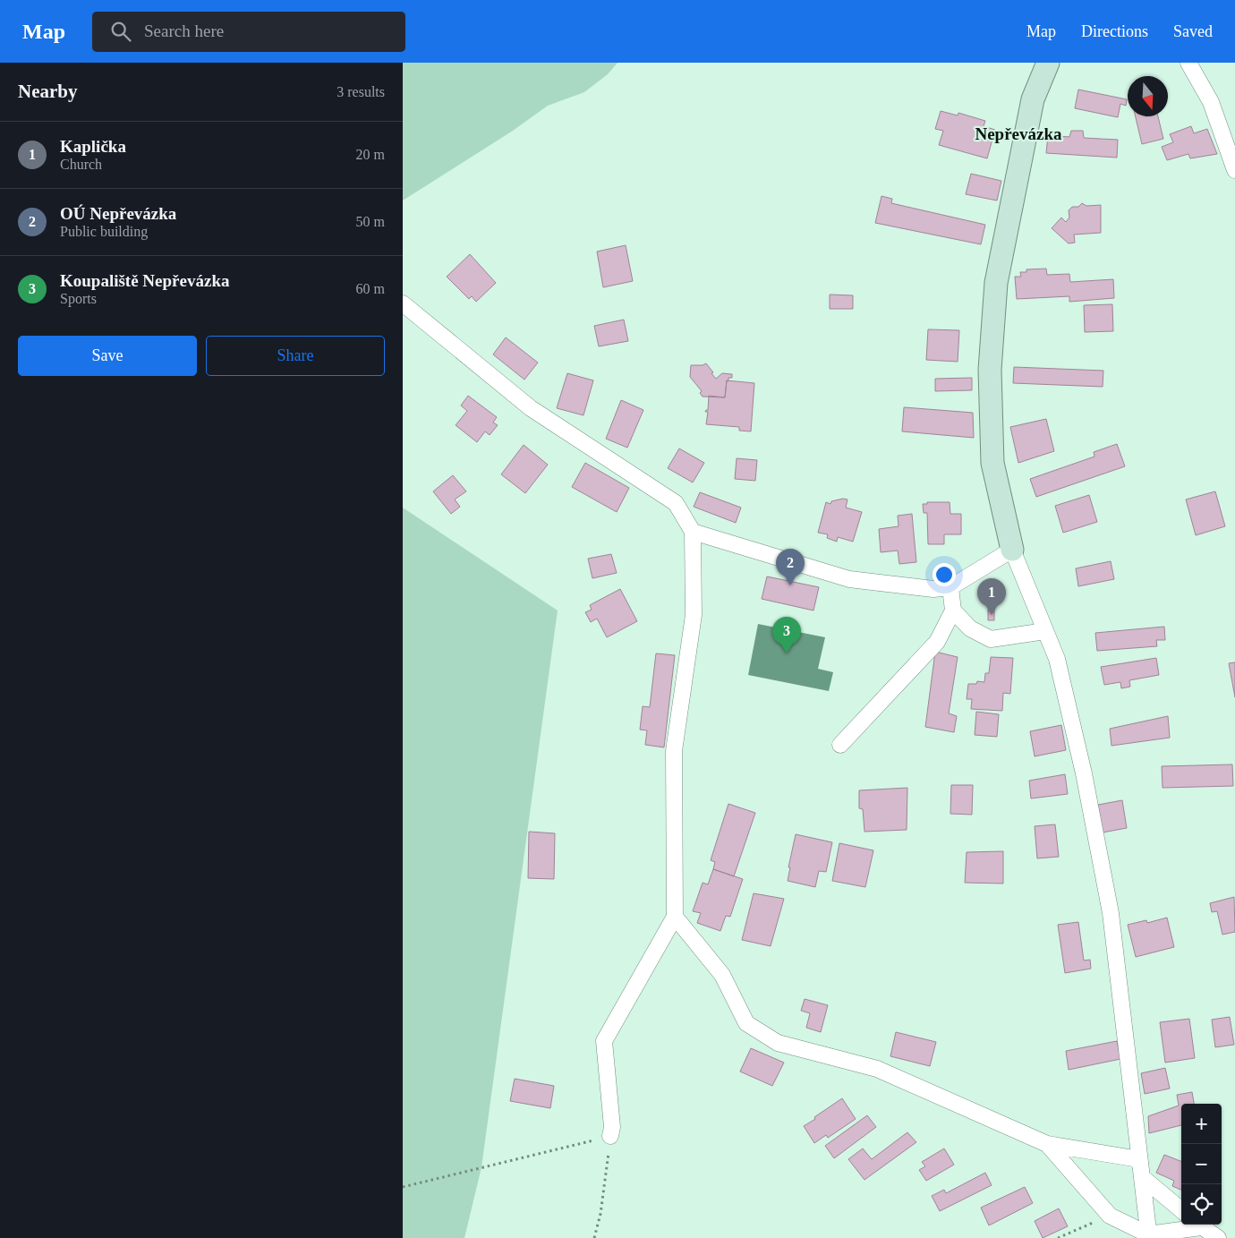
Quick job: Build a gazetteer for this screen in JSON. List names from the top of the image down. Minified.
{"districts":["Nepřevázka"],"north":"bottom","page":{"header":"Map","search":"Search here","nav":["Map","Directions","Saved"],"heading":["Nearby","3 results"],"list":[{"mark":"1","name":"Kaplička","note":"Church","value":"20 m"},{"mark":"2","name":"OÚ Nepřevázka","note":"Public building","value":"50 m"},{"mark":"3","name":"Koupaliště Nepřevázka","note":"Sports","value":"60 m"}],"buttons":["Save","Share"],"pins":["2","1","3"],"map_buttons":["+","−"]}}
